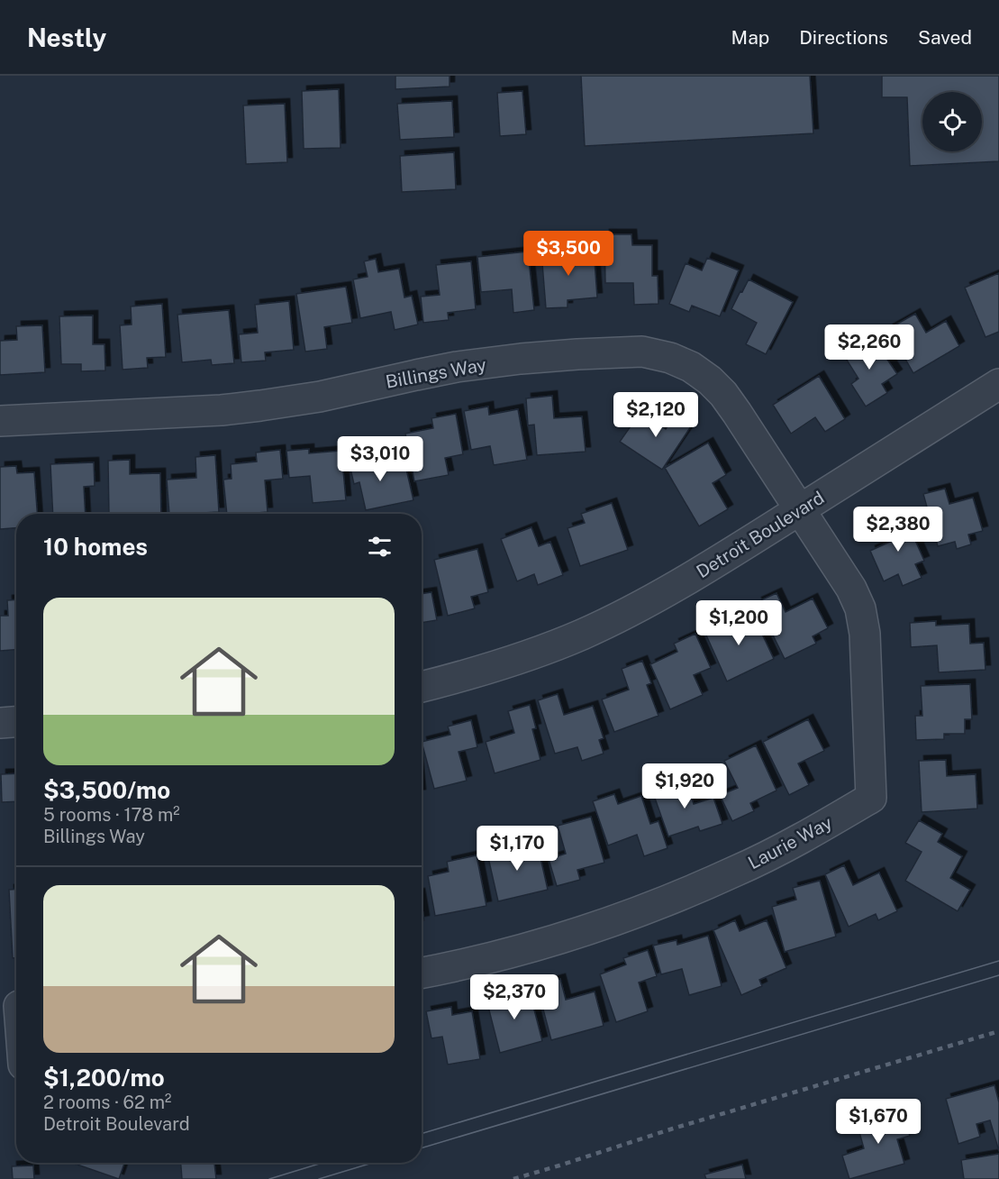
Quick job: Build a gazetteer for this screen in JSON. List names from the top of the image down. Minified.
{"streets":{"street":["Billings Way","Detroit Boulevard","Laurie Way"]},"crossings":[["Billings Way","Detroit Boulevard"],["Billings Way","Laurie Way"],["Detroit Boulevard","Laurie Way"]],"page":{"header":"Nestly","nav":["Map","Directions","Saved"],"price":["$3,500","$2,260","$2,120","$3,010","$2,380","$1,200","$1,920","$1,170","$2,370","$1,670"],"heading":"10 homes","list":[{"name":"$3,500/mo","note":"5 rooms · 178 m² · Billings Way"},{"name":"$1,200/mo","note":"2 rooms · 62 m² · Detroit Boulevard"}]}}
